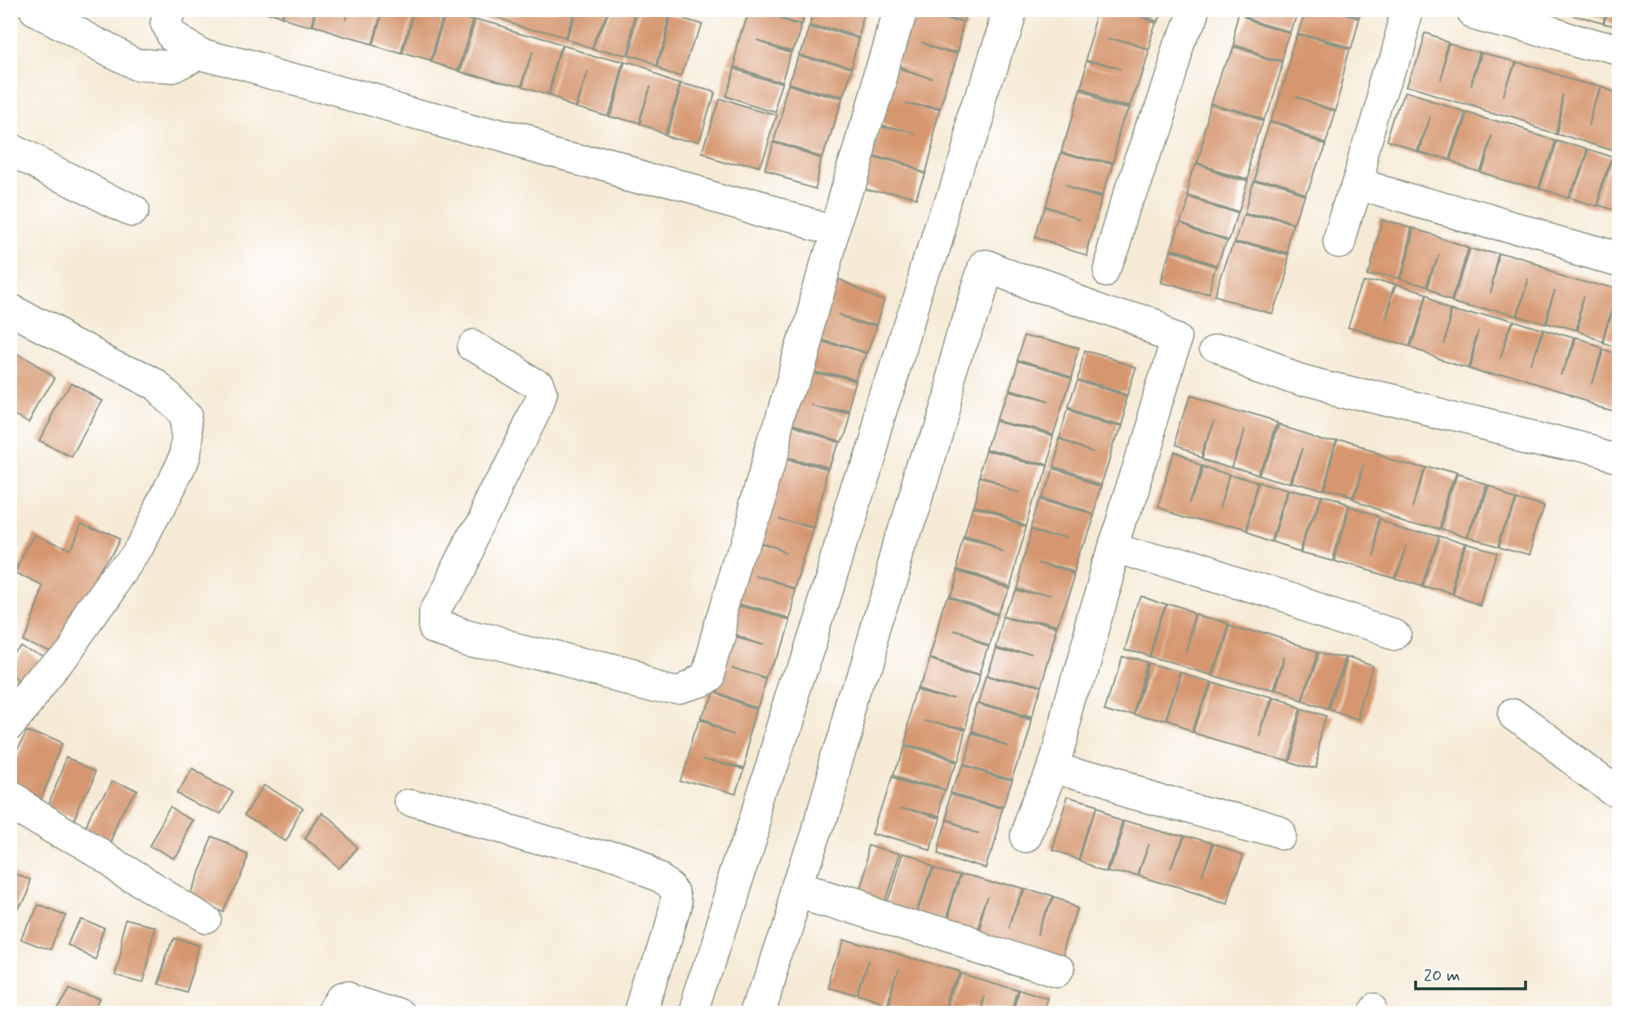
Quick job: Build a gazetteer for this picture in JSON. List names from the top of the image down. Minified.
{"scale_bar":"20 m"}
